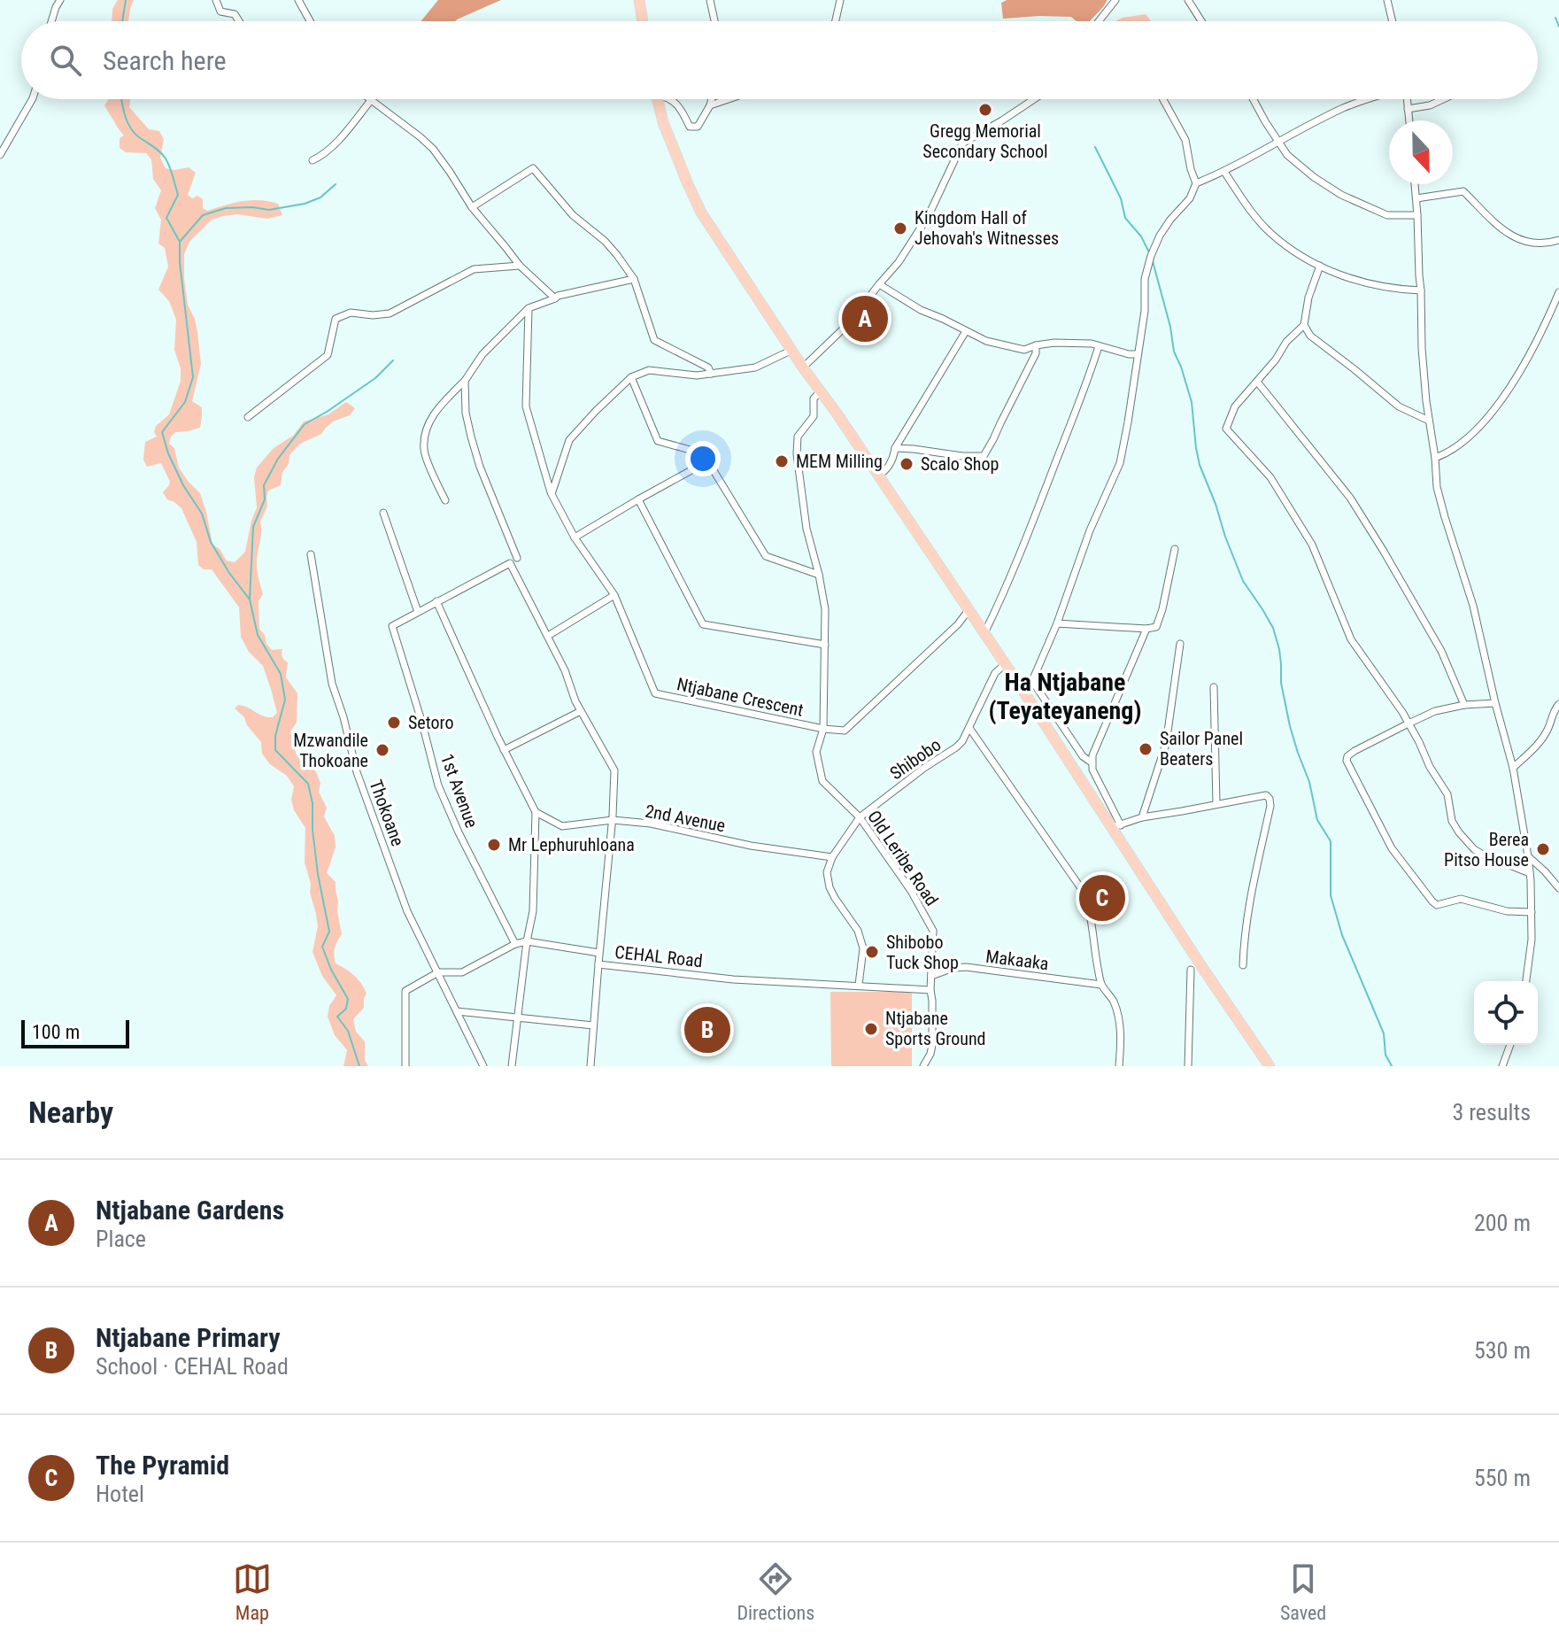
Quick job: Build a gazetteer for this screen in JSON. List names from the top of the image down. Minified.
{"streets":{"street":["Ntjabane Crescent","Shibobo","1st Avenue","Thokoane","2nd Avenue","Old Leribe Road","CEHAL Road","Makaaka"]},"crossings":[["Ntjabane Crescent","Old Leribe Road"],["Shibobo","2nd Avenue"],["Shibobo","Old Leribe Road"],["1st Avenue","CEHAL Road"],["2nd Avenue","CEHAL Road"],["Old Leribe Road","CEHAL Road"],["Old Leribe Road","Makaaka"]],"districts":["Ha Ntjabane (Teyateyaneng)"],"places":["Gregg Memorial Secondary School","Kingdom Hall of Jehovah's Witnesses","MEM Milling","Scalo Shop","Setoro","Sailor Panel Beaters","Mzwandile Thokoane","Mr Lephuruhloana","Berea Pitso House","Shibobo Tuck Shop","Ntjabane Sports Ground"],"scale_bar":"100 m","north":"bottom","page":{"search":"Search here","pins":["A","C","B"],"scale":"100 m","heading":["Nearby","3 results"],"list":[{"mark":"A","name":"Ntjabane Gardens","note":"Place","value":"200 m"},{"mark":"B","name":"Ntjabane Primary","note":"School · CEHAL Road","value":"530 m"},{"mark":"C","name":"The Pyramid","note":"Hotel","value":"550 m"}],"nav":["Map","Directions","Saved"]}}
